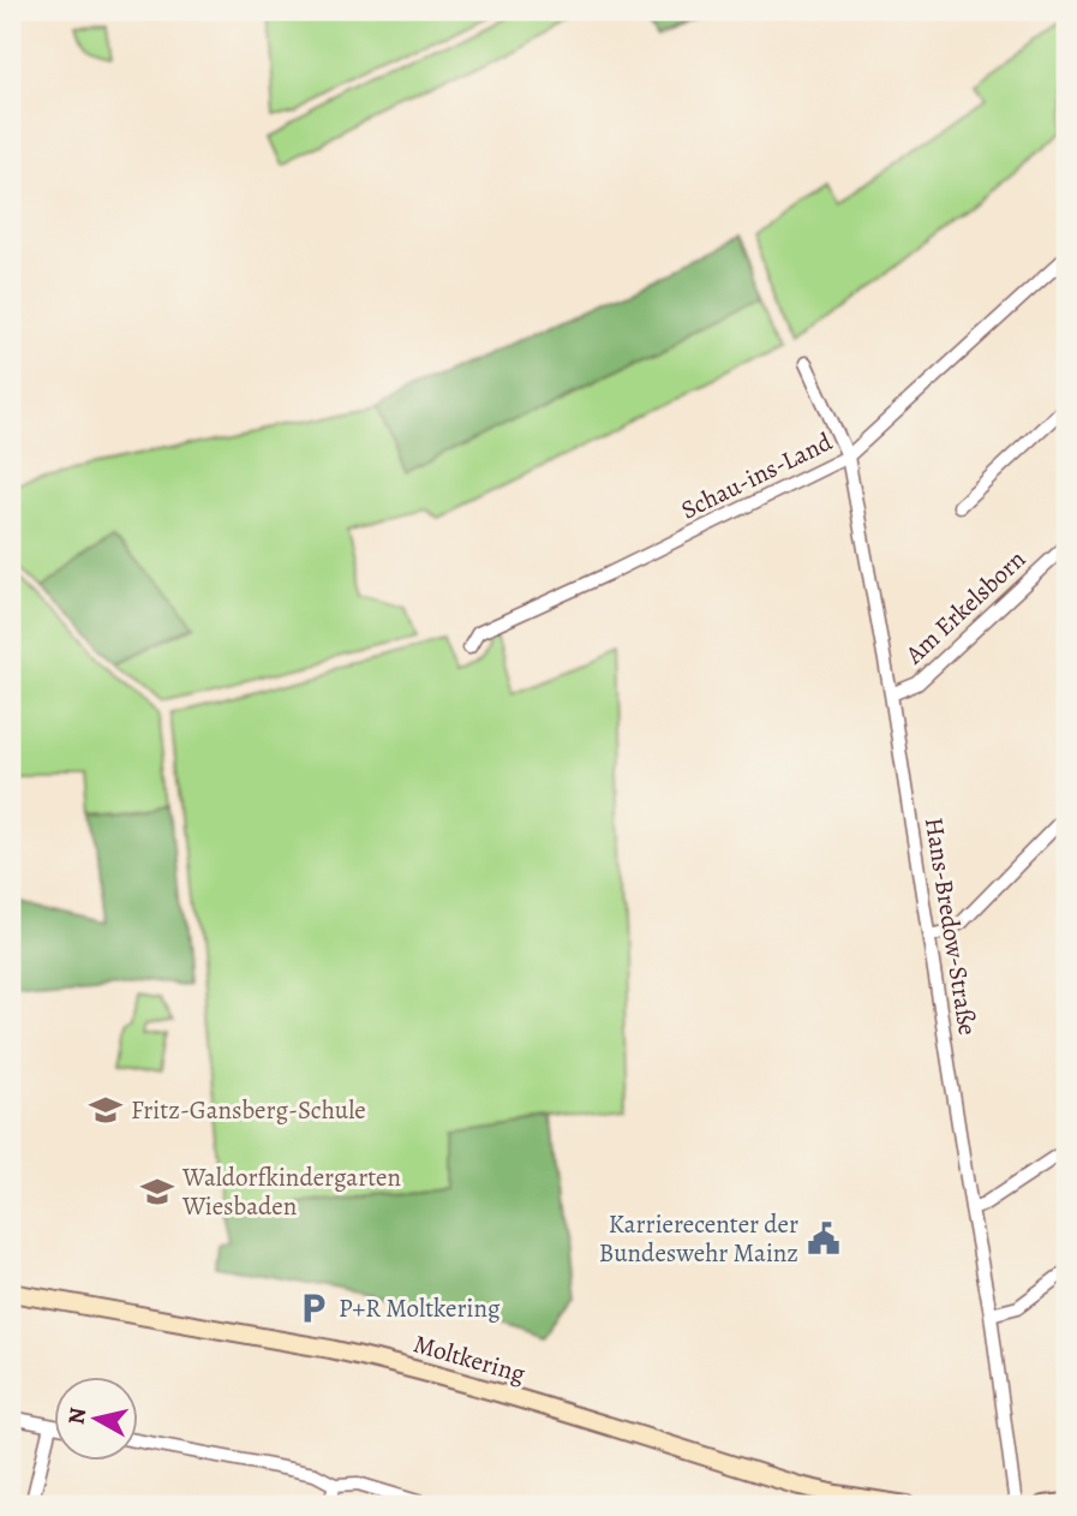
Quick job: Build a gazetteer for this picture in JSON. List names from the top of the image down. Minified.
{"streets":{"street":["Schau-ins-Land","Am Erkelsborn","Hans-Bredow-Straße","Moltkering"]},"crossings":[["Schau-ins-Land","Hans-Bredow-Straße"],["Am Erkelsborn","Hans-Bredow-Straße"]],"places":{"school or university":["Fritz-Gansberg-Schule","Waldorfkindergarten Wiesbaden"],"public building":["Karrierecenter der Bundeswehr Mainz"],"parking":["P+R Moltkering"]},"north":"left"}
